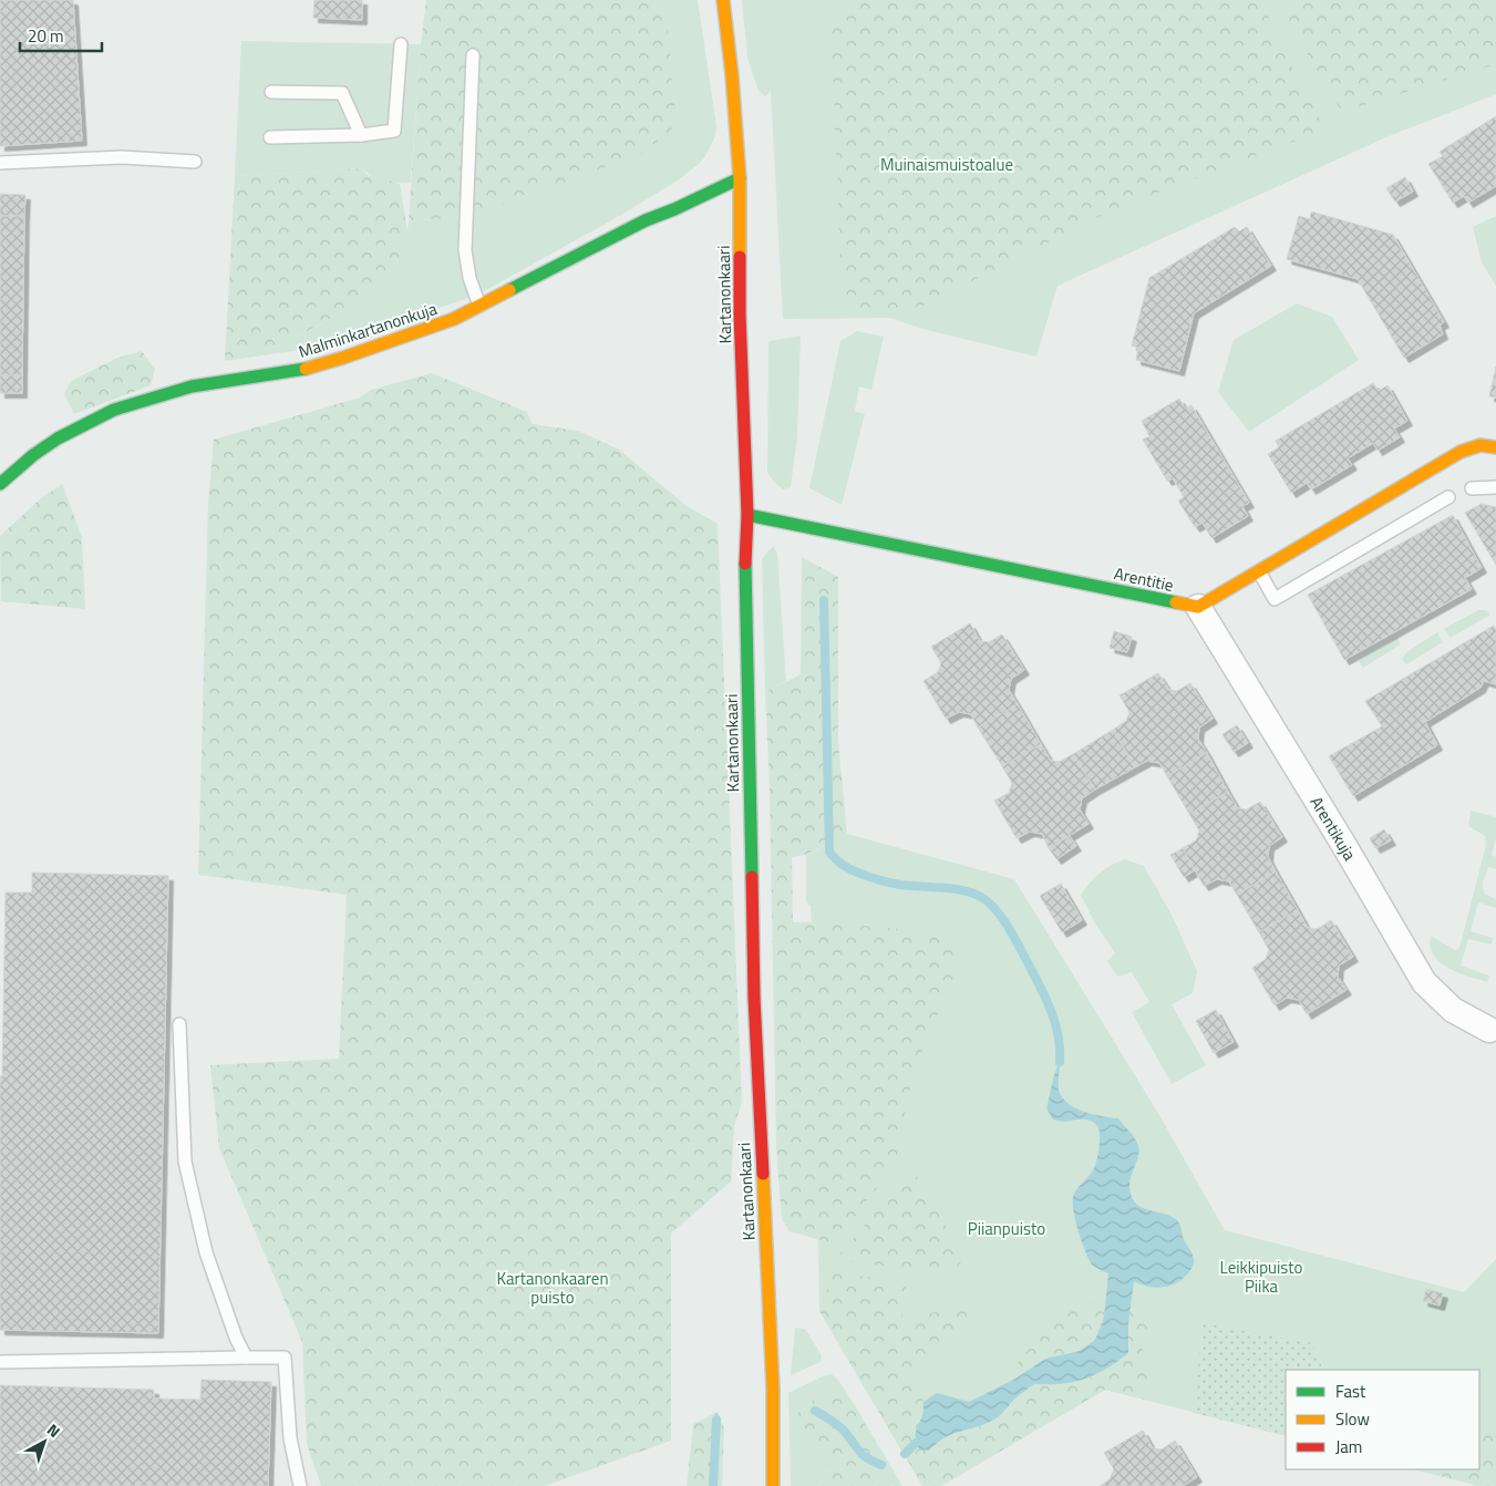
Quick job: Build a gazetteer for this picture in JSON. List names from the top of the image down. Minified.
{"streets":{"street":["Kartanonkaari","Malminkartanonkuja","Arentitie","Arentikuja"]},"crossings":[["Kartanonkaari","Malminkartanonkuja"],["Kartanonkaari","Arentitie"],["Arentitie","Arentikuja"]],"parks":["Muinaismuistoalue","Piianpuisto","Leikkipuisto Piika","Kartanonkaaren puisto"],"legend":["Fast","Slow","Jam"],"scale_bar":"20 m","north":"top right"}
